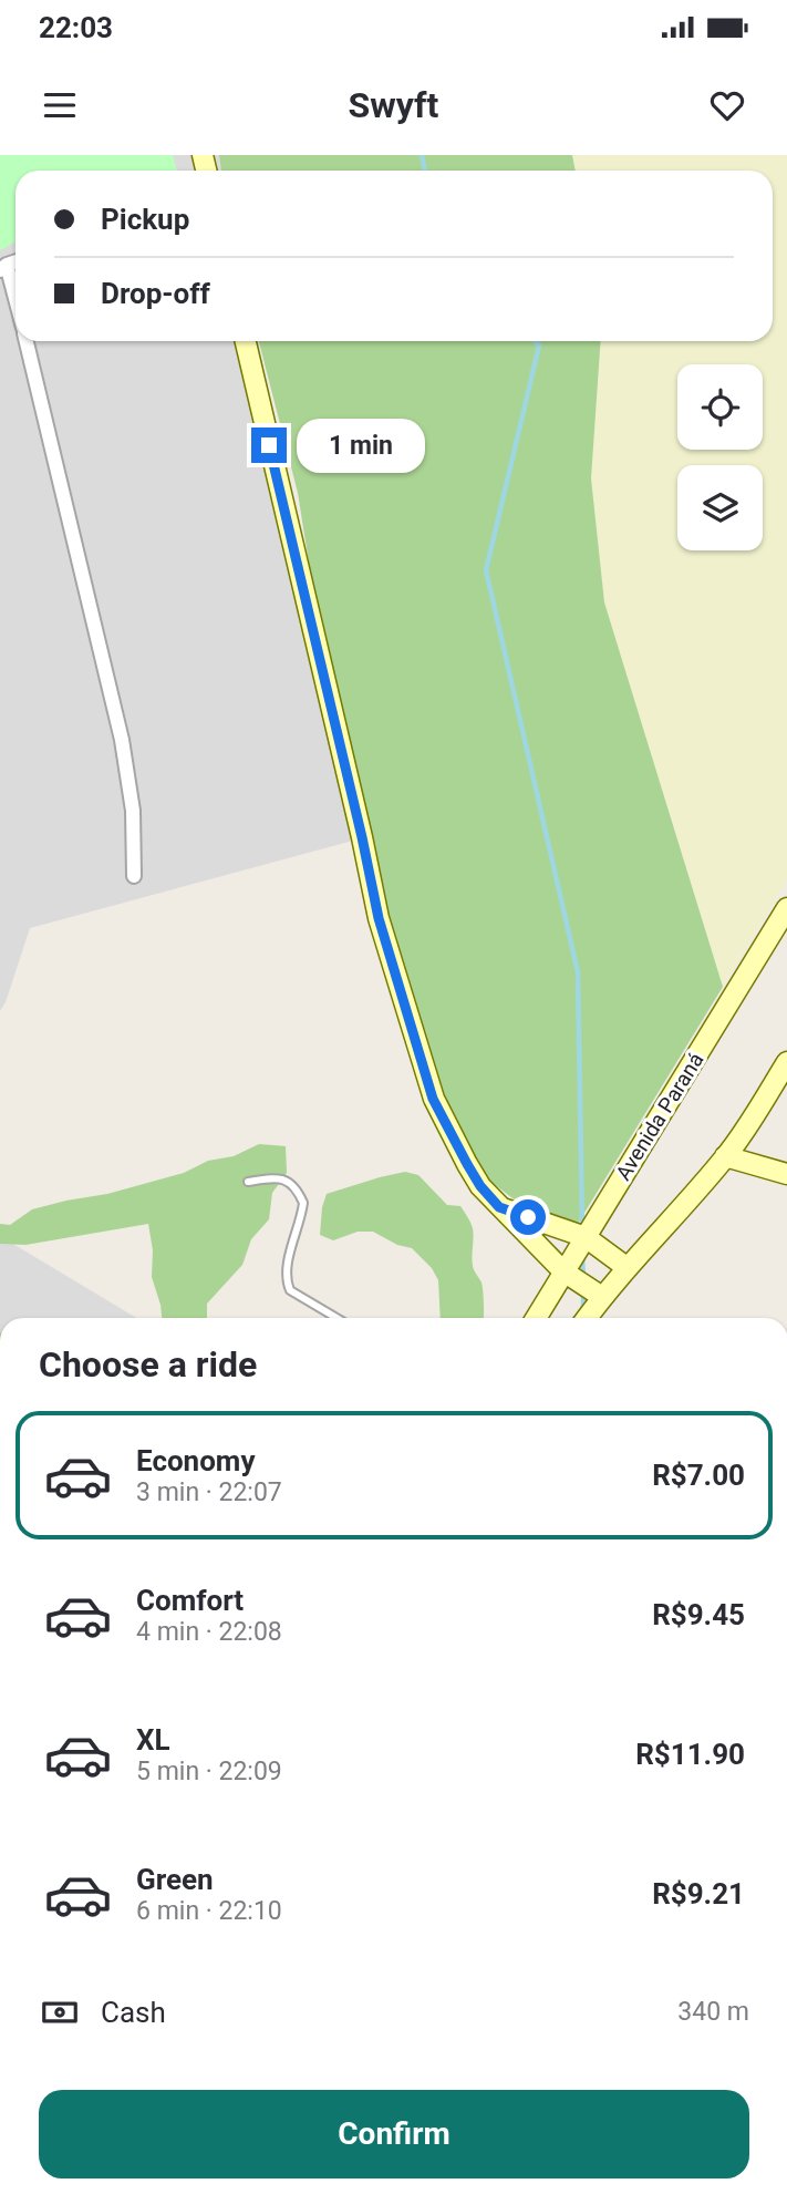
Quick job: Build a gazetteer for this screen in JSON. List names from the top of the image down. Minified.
{"streets":{"street":["Avenida Paraná"]},"page":{"status":"22:03","header":"Swyft","banner":["Pickup","Drop-off"],"bubble":"1 min","heading":"Choose a ride","list":[{"name":"Economy","note":"3 min · 22:07","value":"R$7.00"},{"name":"Comfort","note":"4 min · 22:08","value":"R$9.45"},{"name":"XL","note":"5 min · 22:09","value":"R$11.90"},{"name":"Green","note":"6 min · 22:10","value":"R$9.21"}],"pay":["Cash","340 m"],"buttons":"Confirm"}}
